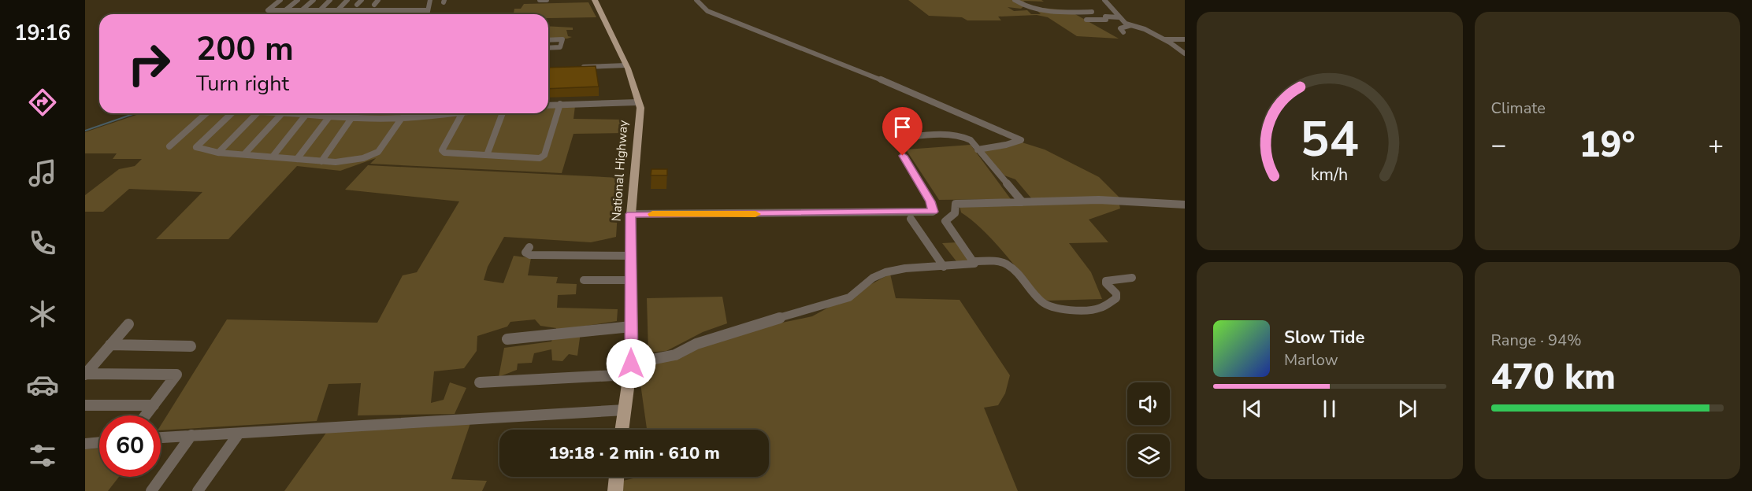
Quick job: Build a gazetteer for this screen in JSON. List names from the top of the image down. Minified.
{"streets":{"main road":["National Highway"]},"page":{"tabs":"19:16","tile":["Climate",["Range · 94%","470 km"]],"turn":["200 m","Turn right"],"heat":["−","19°","+"],"song":["Slow Tide","Marlow"],"limit":"60","trip":"19:18 · 2 min · 610 m","gauge":["54","km/h"]}}
